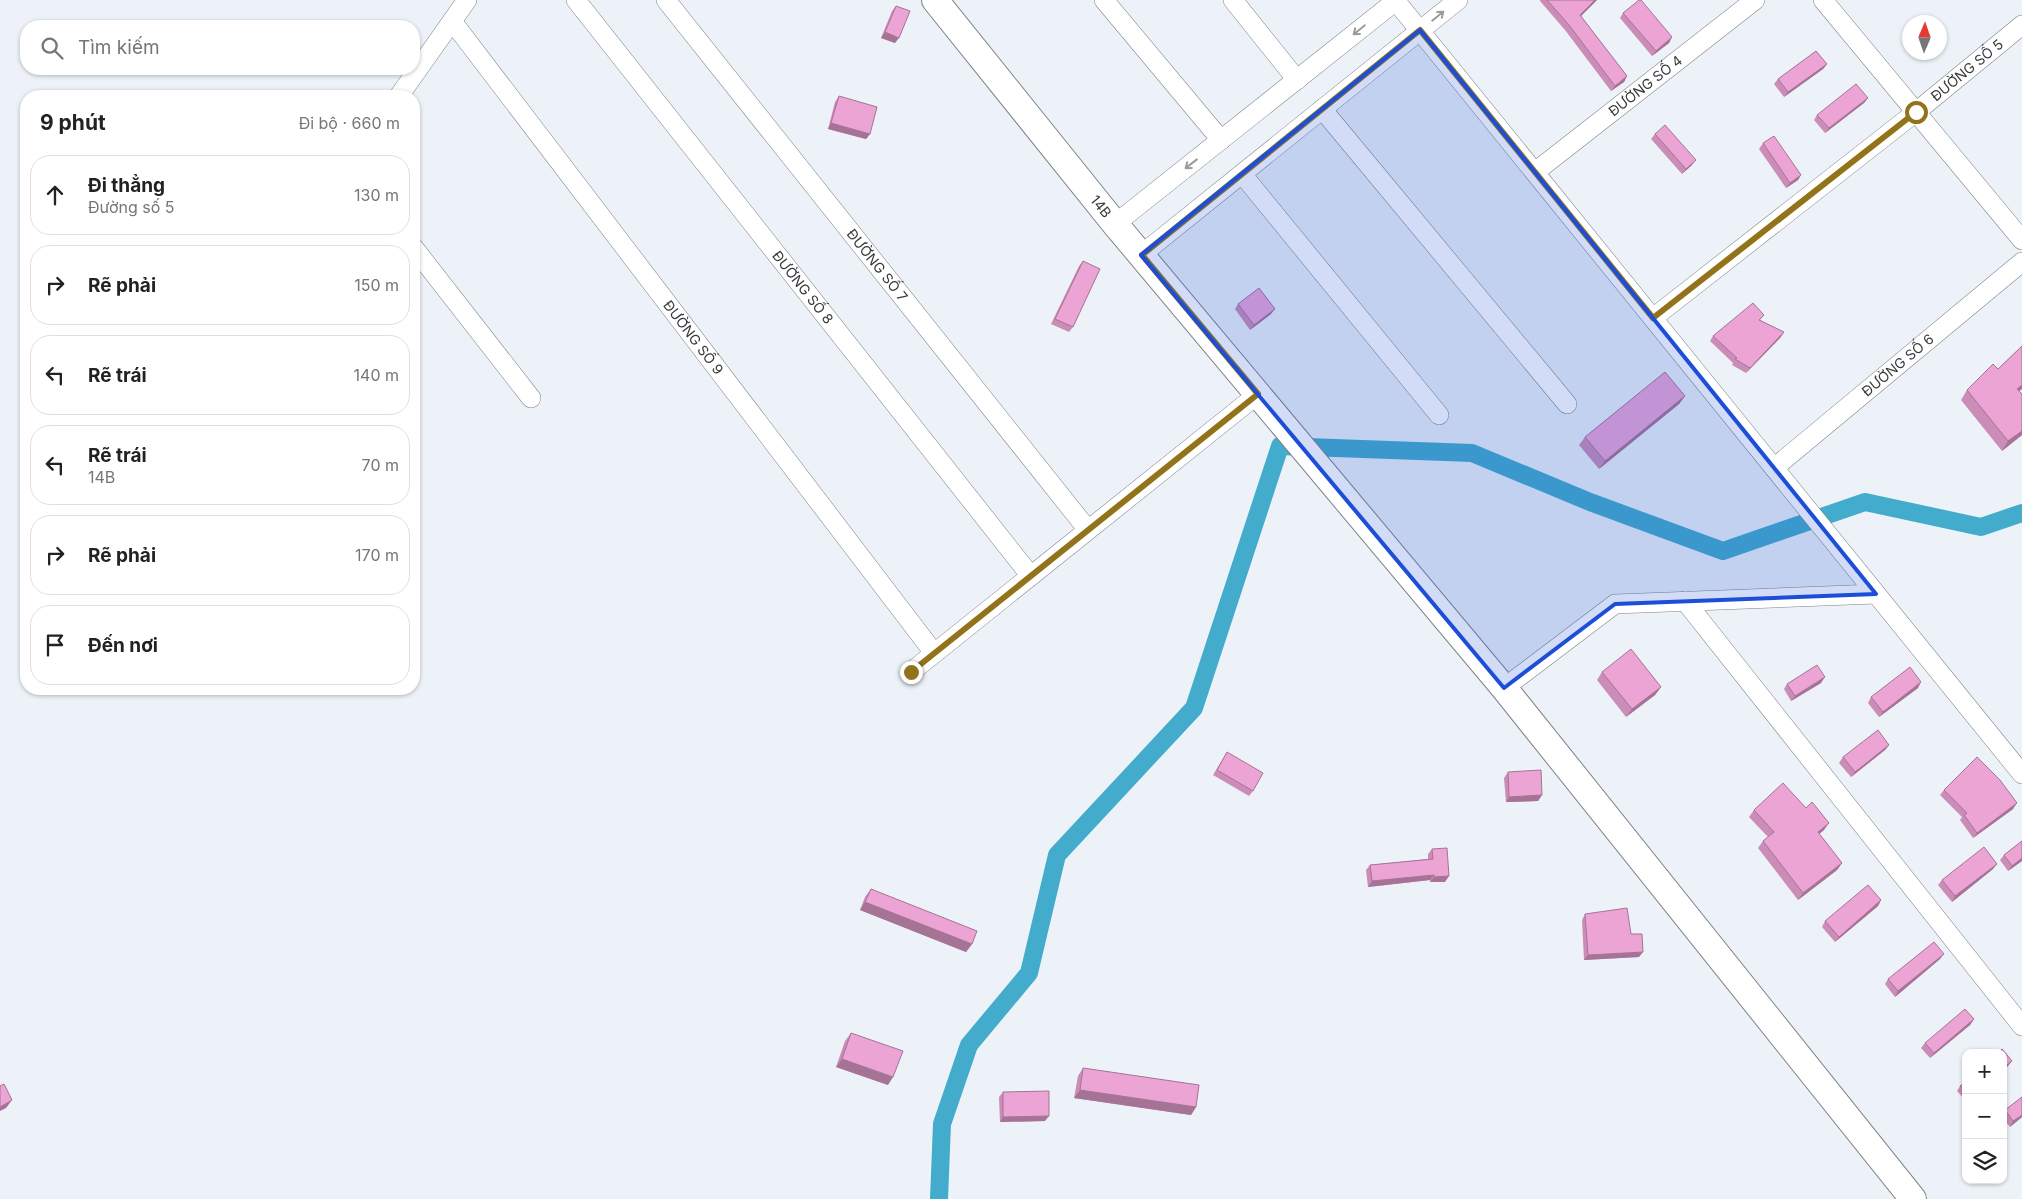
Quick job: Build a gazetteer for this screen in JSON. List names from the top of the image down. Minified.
{"streets":{"street":["ĐƯỜNG SỐ 5","ĐƯỜNG SỐ 4","14B","ĐƯỜNG SỐ 7","ĐƯỜNG SỐ 8","ĐƯỜNG SỐ 9","ĐƯỜNG SỐ 6"]},"north":"top","page":{"search":"Tìm kiếm","heading":["9 phút","Đi bộ · 660 m"],"list":[["Đi thẳng","Đường số 5","130 m"],["Rẽ phải","150 m"],["Rẽ trái","140 m"],["Rẽ trái","14B","70 m"],["Rẽ phải","170 m"],"Đến nơi"],"map_buttons":["+","−"]}}
